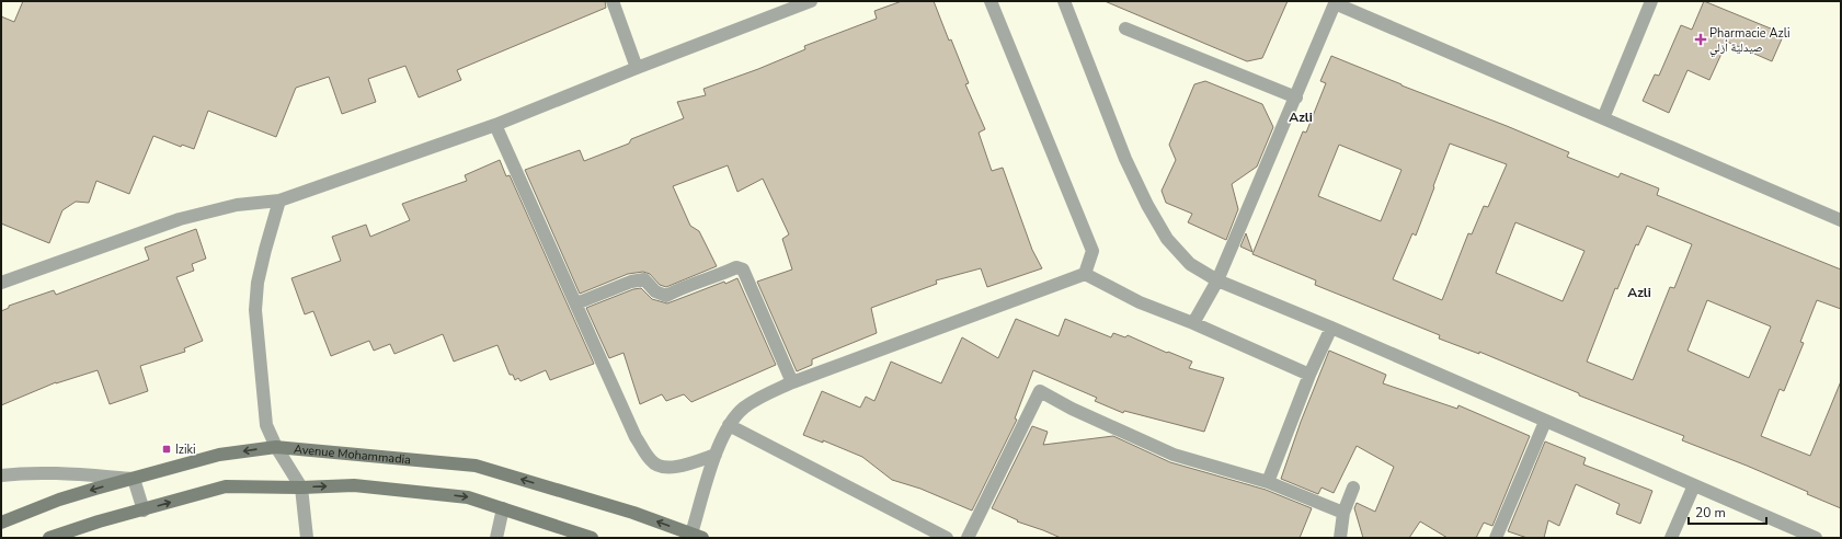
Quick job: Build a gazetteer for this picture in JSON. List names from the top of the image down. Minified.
{"streets":{"street":["Avenue Mohammadia"]},"districts":["Azli","Azli"],"places":{"health":["Pharmacie Azli صيدلية أزلي"],"transit":["Iziki"]},"scale_bar":"20 m"}
